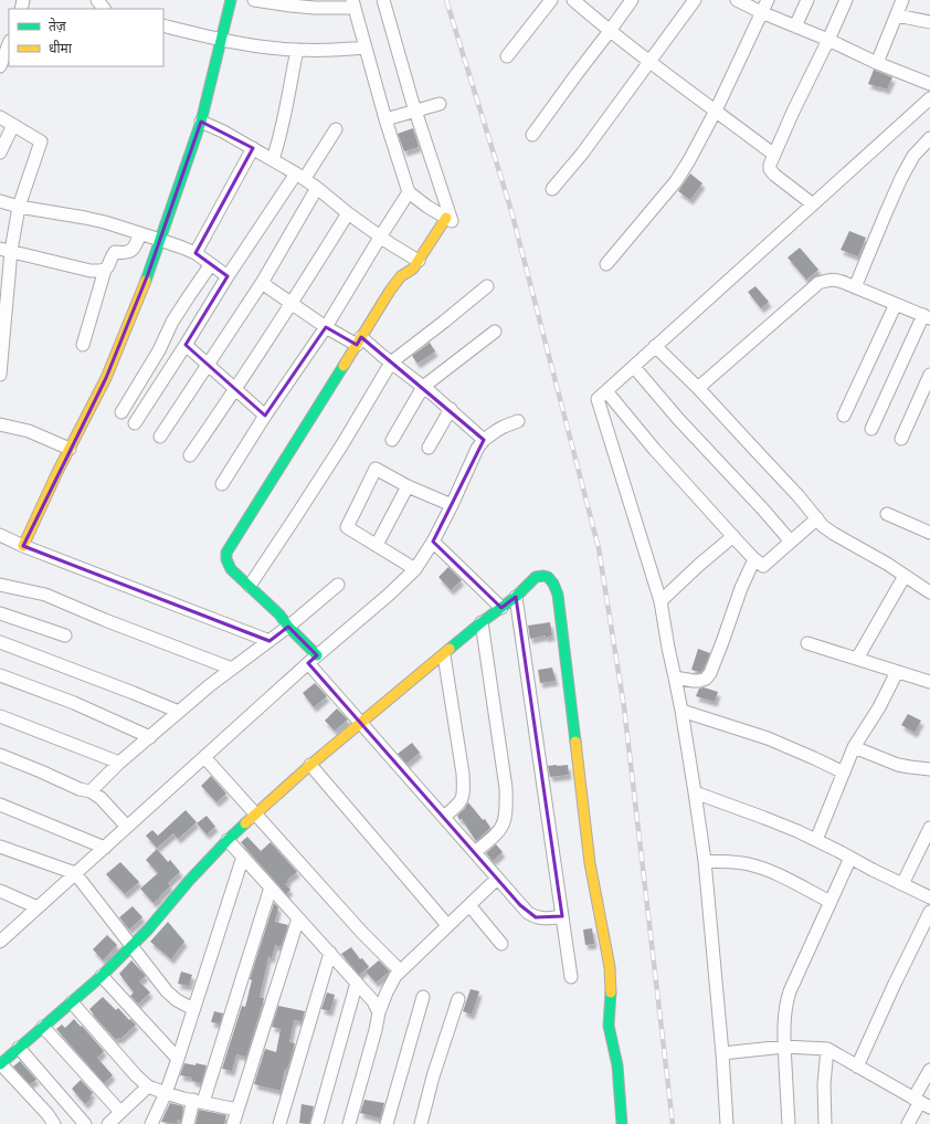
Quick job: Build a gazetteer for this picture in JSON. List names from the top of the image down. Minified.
{"legend":["तेज़","धीमा"]}
